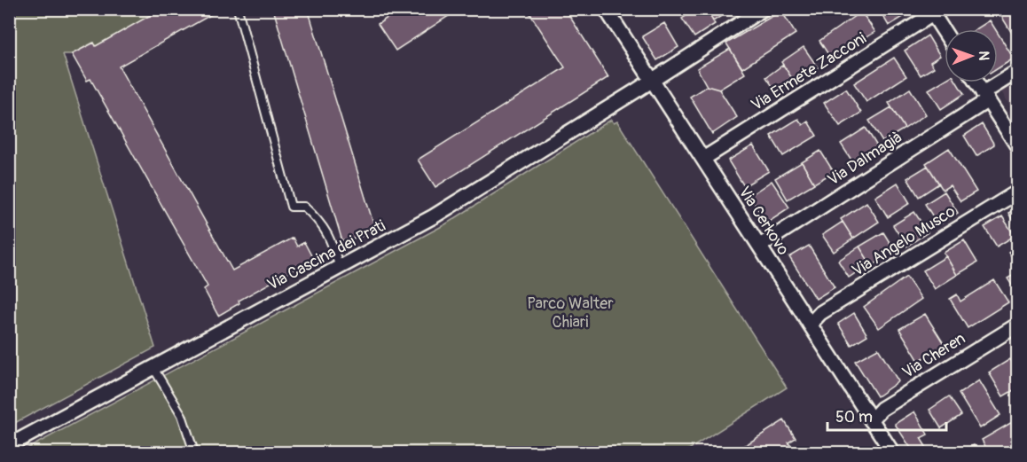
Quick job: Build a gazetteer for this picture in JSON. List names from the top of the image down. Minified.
{"streets":{"street":["Via Ermete Zacconi","Via Dalmagià","Via Cerkovo","Via Angelo Musco","Via Cascina dei Prati","Via Cheren"]},"crossings":[["Via Ermete Zacconi","Via Cerkovo"],["Via Dalmagià","Via Cerkovo"],["Via Cerkovo","Via Angelo Musco"],["Via Cerkovo","Via Cascina dei Prati"],["Via Cerkovo","Via Cheren"]],"parks":["Parco Walter Chiari"],"scale_bar":"50 m","north":"right"}
